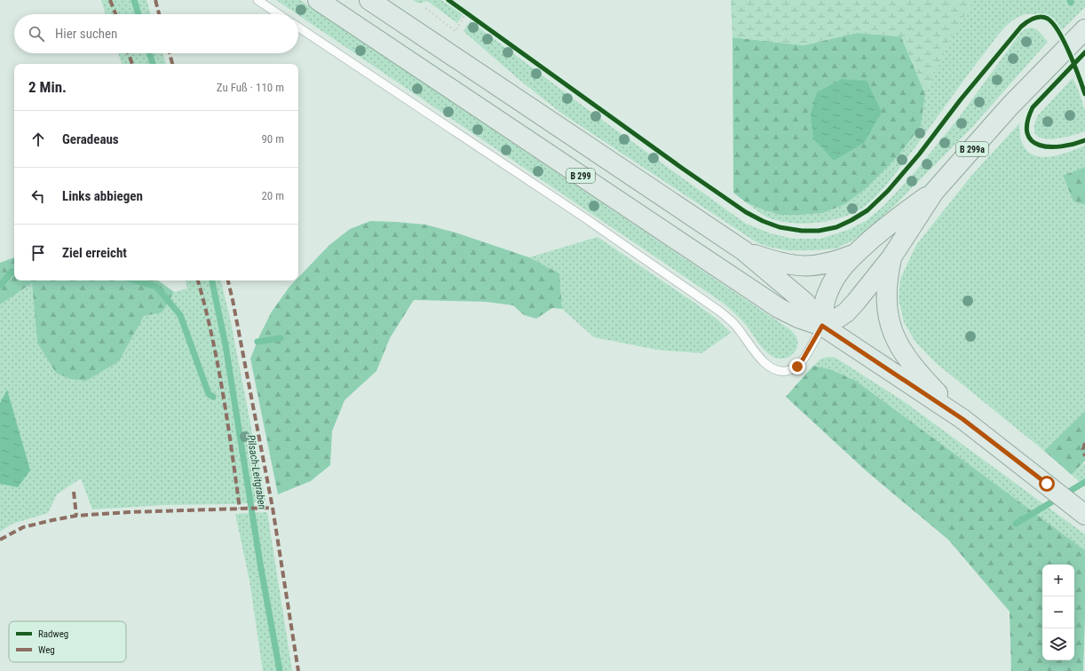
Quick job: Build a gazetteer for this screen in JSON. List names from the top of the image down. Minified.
{"streets":{"main road":["B 299a","B 299"]},"crossings":[["B 299a","B 299"]],"water":["Pilsach-Leitgraben"],"legend":["Radweg","Weg"],"page":{"search":"Hier suchen","heading":["2 Min.","Zu Fuß · 110 m"],"list":[["Geradeaus","90 m"],["Links abbiegen","20 m"],"Ziel erreicht"],"map_buttons":["+","−"]}}
